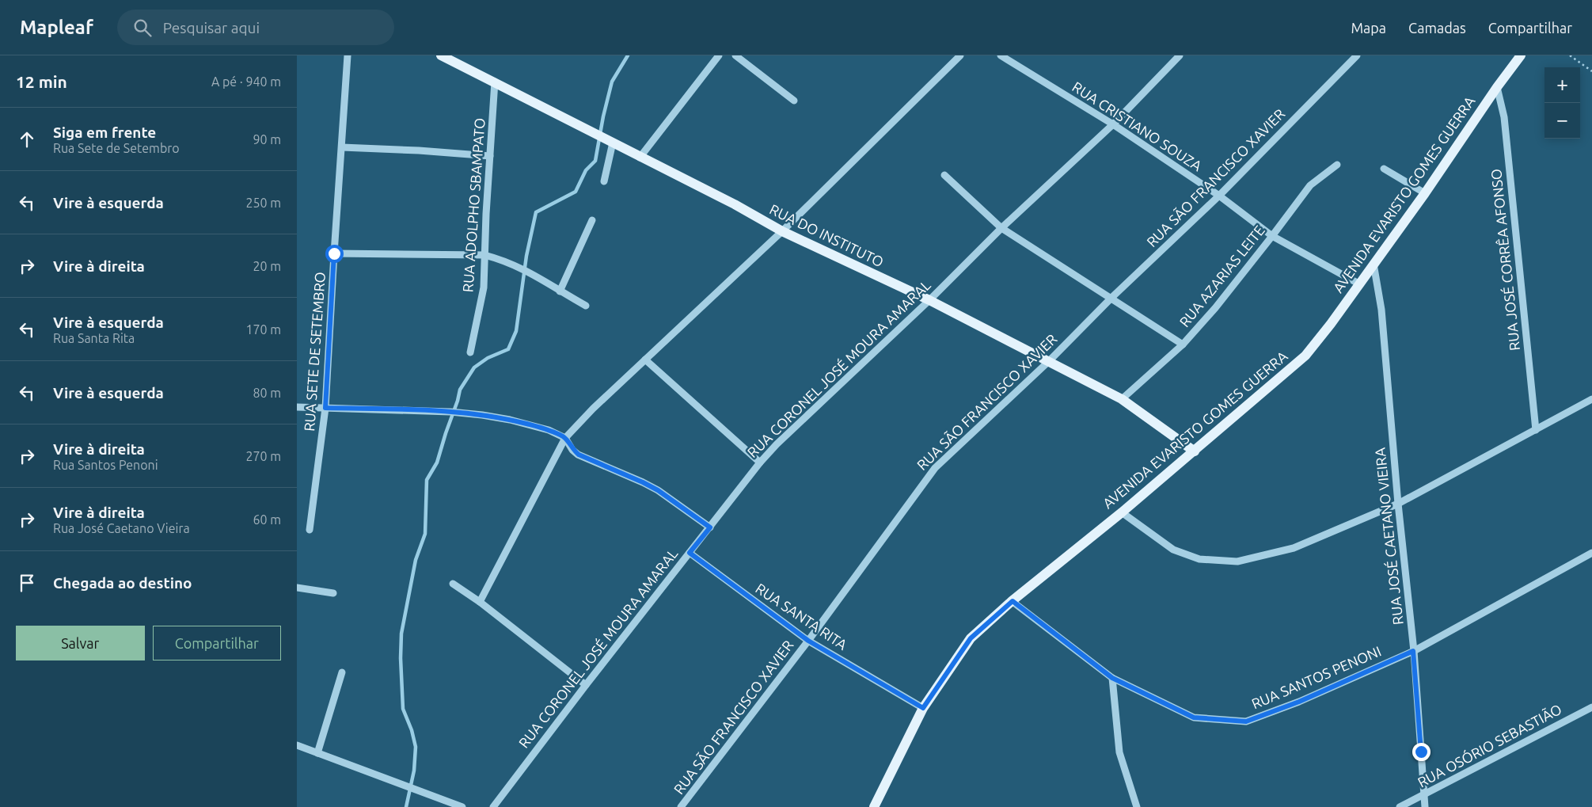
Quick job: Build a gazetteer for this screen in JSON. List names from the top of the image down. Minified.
{"streets":{"main road":["AVENIDA EVARISTO GOMES GUERRA","RUA DO INSTITUTO"],"street":["RUA CRISTIANO SOUZA","RUA SÃO FRANCISCO XAVIER","RUA ADOLPHO SBAMPATO","RUA JOSÉ CORRÊA AFONSO","RUA AZARIAS LEITE","RUA SETE DE SETEMBRO","RUA CORONEL JOSÉ MOURA AMARAL","RUA JOSÉ CAETANO VIEIRA","RUA SANTA RITA","RUA SANTOS PENONI","RUA OSÓRIO SEBASTIÃO"]},"crossings":[["RUA CRISTIANO SOUZA","RUA SÃO FRANCISCO XAVIER"],["RUA CRISTIANO SOUZA","AVENIDA EVARISTO GOMES GUERRA"],["RUA CRISTIANO SOUZA","RUA AZARIAS LEITE"],["RUA CRISTIANO SOUZA","RUA CORONEL JOSÉ MOURA AMARAL"],["RUA SÃO FRANCISCO XAVIER","RUA DO INSTITUTO"],["RUA SÃO FRANCISCO XAVIER","RUA SANTA RITA"],["AVENIDA EVARISTO GOMES GUERRA","RUA DO INSTITUTO"],["AVENIDA EVARISTO GOMES GUERRA","RUA JOSÉ CORRÊA AFONSO"],["AVENIDA EVARISTO GOMES GUERRA","RUA JOSÉ CAETANO VIEIRA"],["AVENIDA EVARISTO GOMES GUERRA","RUA SANTA RITA"],["AVENIDA EVARISTO GOMES GUERRA","RUA SANTOS PENONI"],["RUA ADOLPHO SBAMPATO","RUA DO INSTITUTO"],["RUA DO INSTITUTO","RUA AZARIAS LEITE"],["RUA DO INSTITUTO","RUA CORONEL JOSÉ MOURA AMARAL"],["RUA CORONEL JOSÉ MOURA AMARAL","RUA SANTA RITA"],["RUA JOSÉ CAETANO VIEIRA","RUA SANTOS PENONI"],["RUA JOSÉ CAETANO VIEIRA","RUA OSÓRIO SEBASTIÃO"]],"page":{"header":"Mapleaf","search":"Pesquisar aqui","nav":["Mapa","Camadas","Compartilhar"],"heading":["12 min","A pé · 940 m"],"map_buttons":["+","−"],"list":[["Siga em frente","Rua Sete de Setembro","90 m"],["Vire à esquerda","250 m"],["Vire à direita","20 m"],["Vire à esquerda","Rua Santa Rita","170 m"],["Vire à esquerda","80 m"],["Vire à direita","Rua Santos Penoni","270 m"],["Vire à direita","Rua José Caetano Vieira","60 m"],"Chegada ao destino"],"buttons":["Salvar","Compartilhar"]}}
